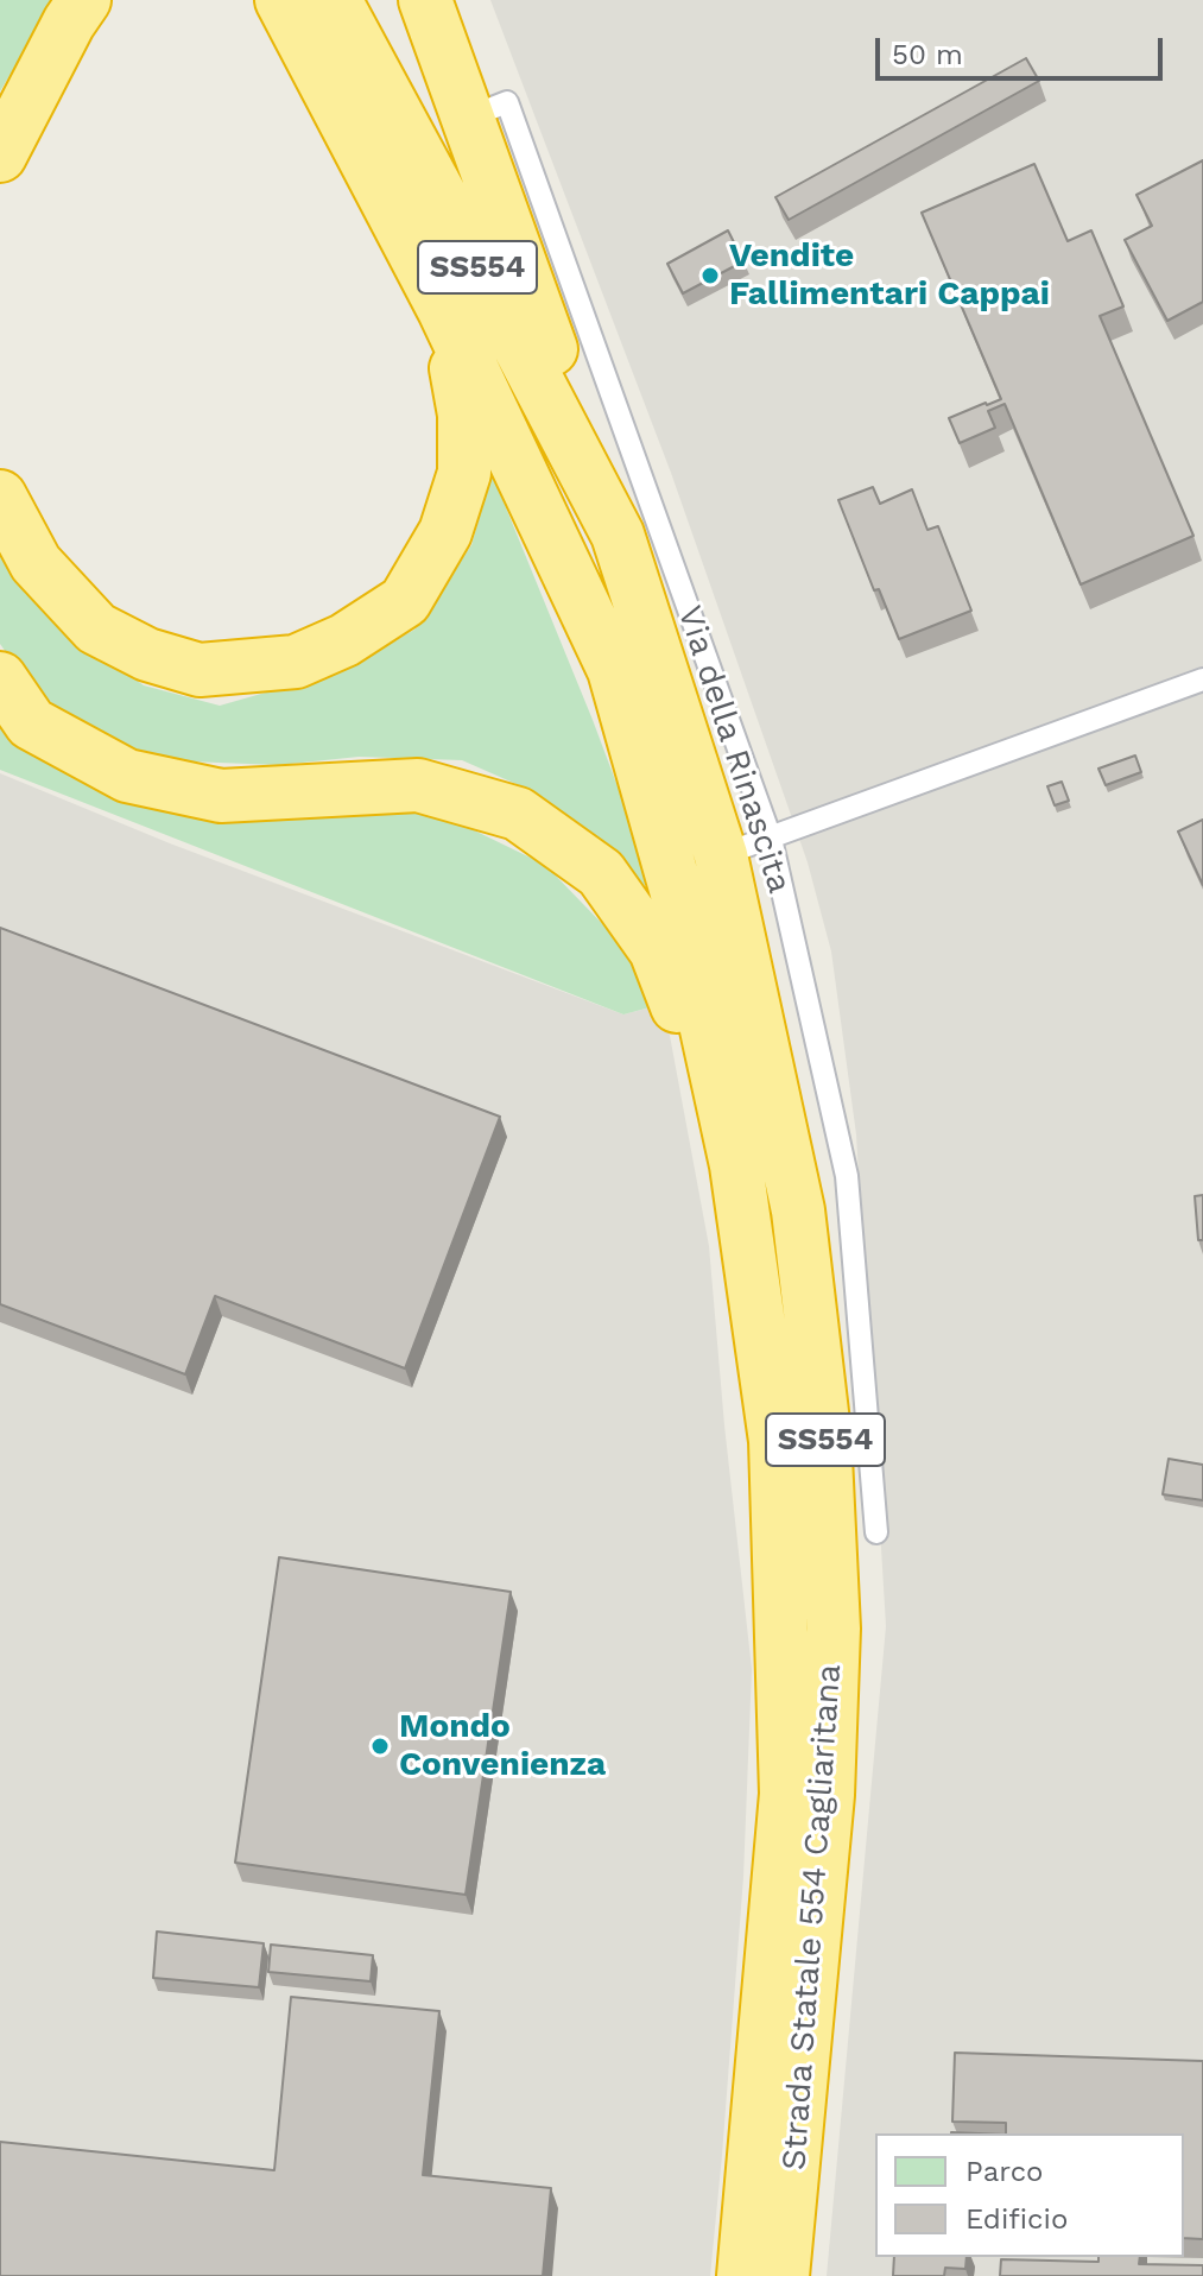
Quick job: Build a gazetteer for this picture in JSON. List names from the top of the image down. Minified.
{"streets":{"highway":["SS554","Strada Statale 554 Cagliaritana"],"lane":["Via della Rinascita"]},"places":["Vendite Fallimentari Cappai","Mondo Convenienza"],"legend":["Parco","Edificio"],"scale_bar":"50 m"}
